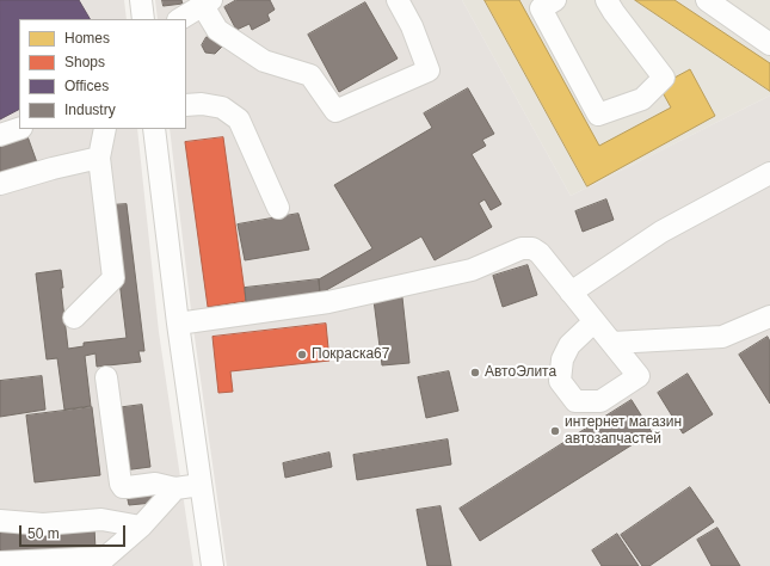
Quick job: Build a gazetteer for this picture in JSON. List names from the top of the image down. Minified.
{"places":["Покраска67","АвтоЭлита","интернет магазин автозапчастей"],"legend":["Homes","Shops","Offices","Industry"],"scale_bar":"50 m"}
